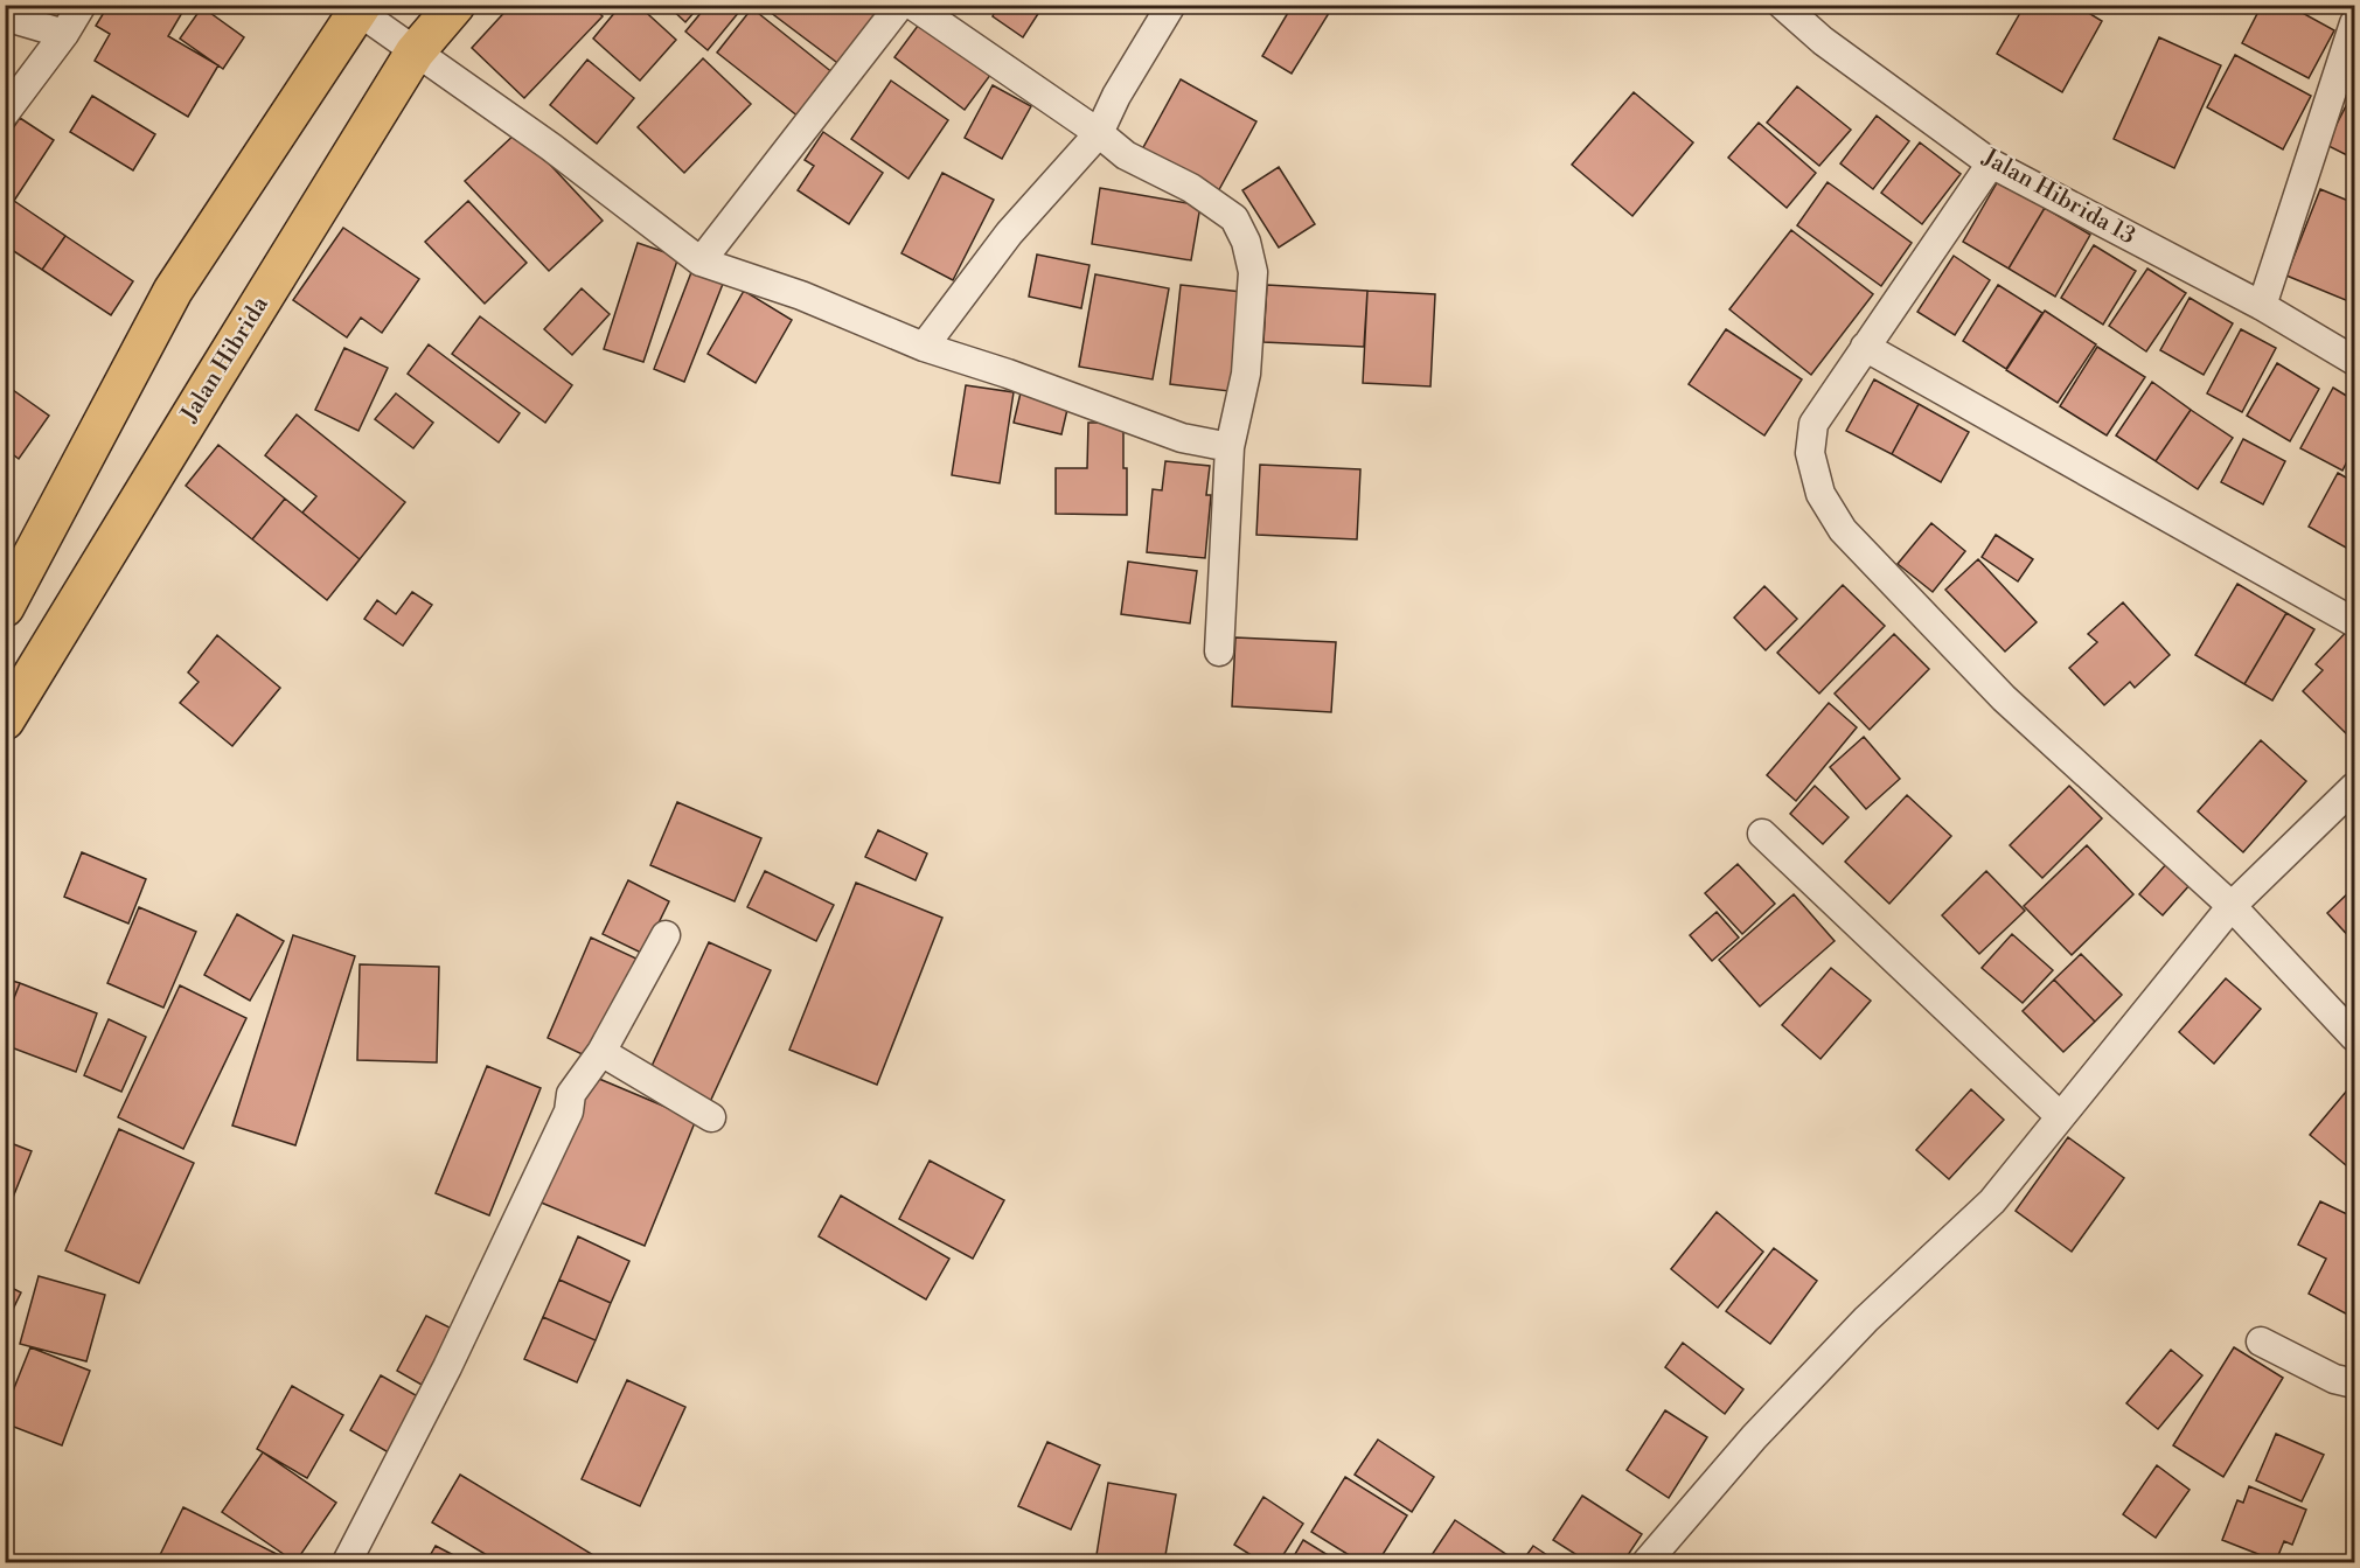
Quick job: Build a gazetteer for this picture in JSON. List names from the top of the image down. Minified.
{"streets":{"main road":["Jalan Hibrida"],"street":["Jalan Hibrida 13"]}}
